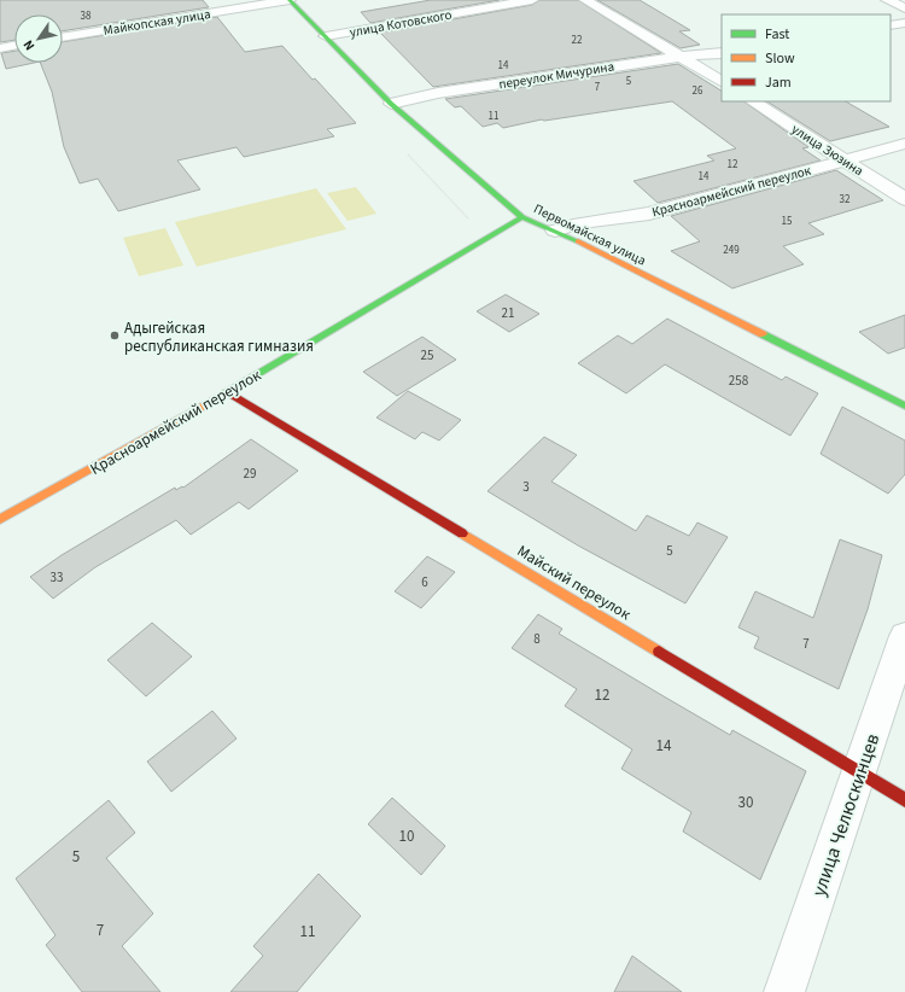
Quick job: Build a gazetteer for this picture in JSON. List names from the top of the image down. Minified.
{"streets":{"street":["Майкопская улица","улица Котовского","переулок Мичурина","улица Зюзина","Красноармейский переулок","Первомайская улица","Майский переулок","улица Челюскинцев"]},"crossings":[["Майкопская улица","Первомайская улица"],["улица Котовского","Первомайская улица"],["переулок Мичурина","Первомайская улица"],["улица Зюзина","Красноармейский переулок"],["Красноармейский переулок","Первомайская улица"],["Красноармейский переулок","Майский переулок"],["Майский переулок","улица Челюскинцев"]],"places":["Адыгейская республиканская гимназия"],"house_numbers":["38","22","14","5","7","26","11","12","14","32","15","249","21","25","258","29","3","5","33","6","8","7","12","14","30","10","5","7","11"],"legend":["Fast","Slow","Jam"],"north":"bottom left"}
